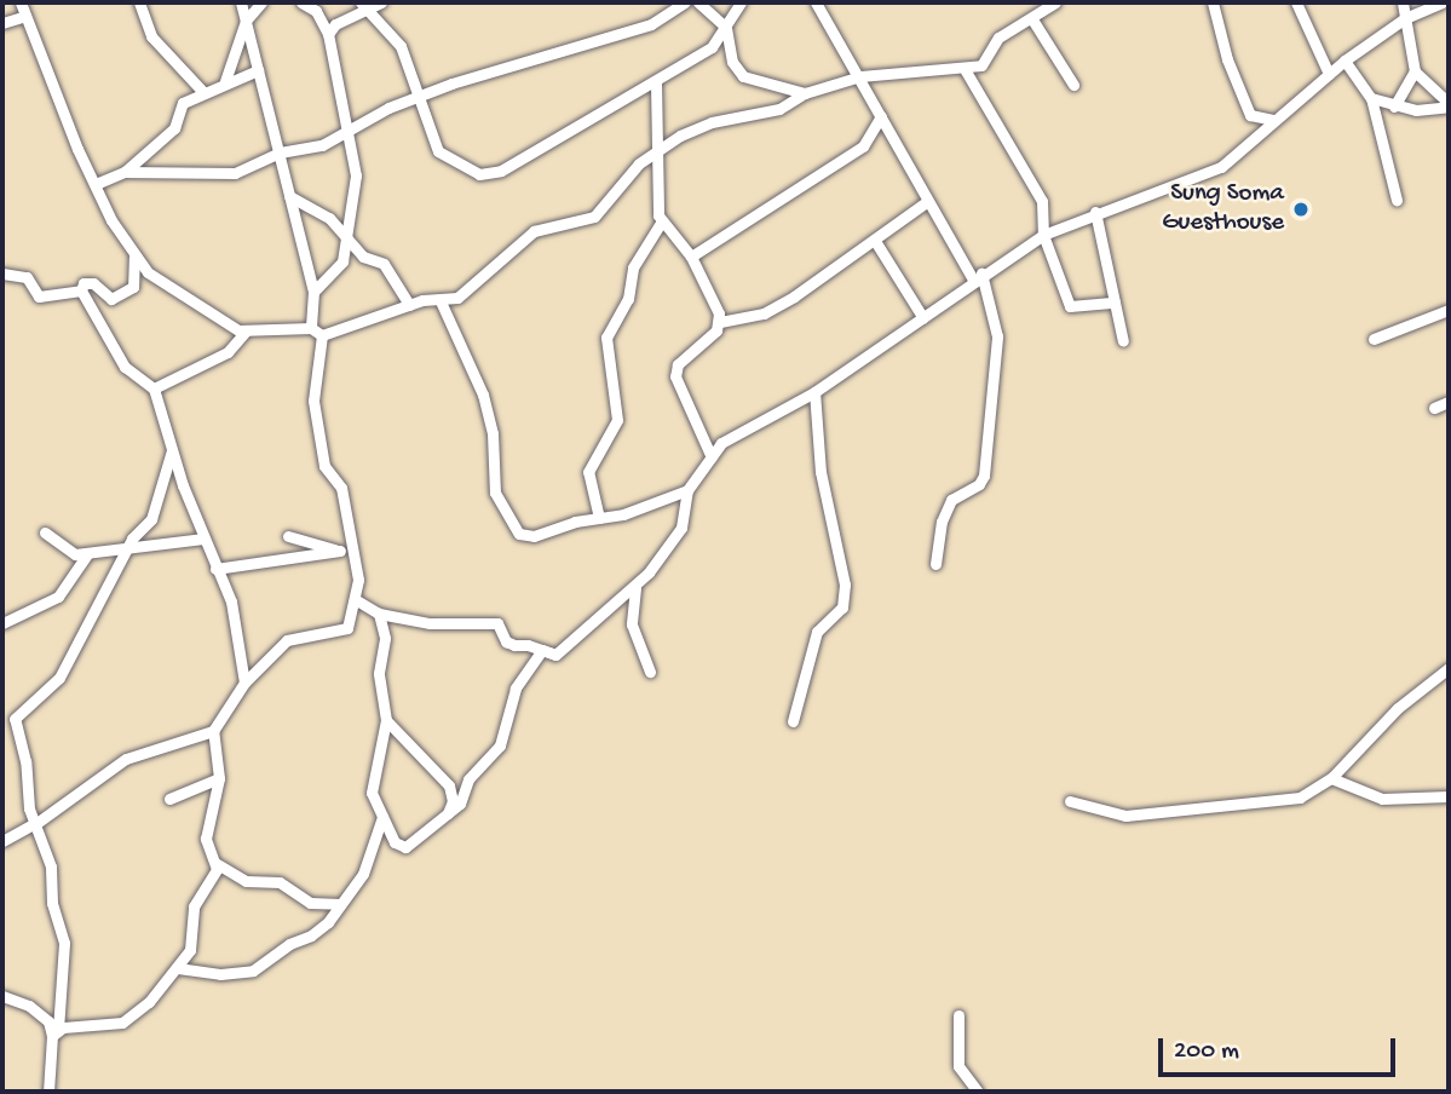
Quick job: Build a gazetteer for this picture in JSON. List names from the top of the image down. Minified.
{"places":["Sung Soma Guesthouse"],"scale_bar":"200 m"}
